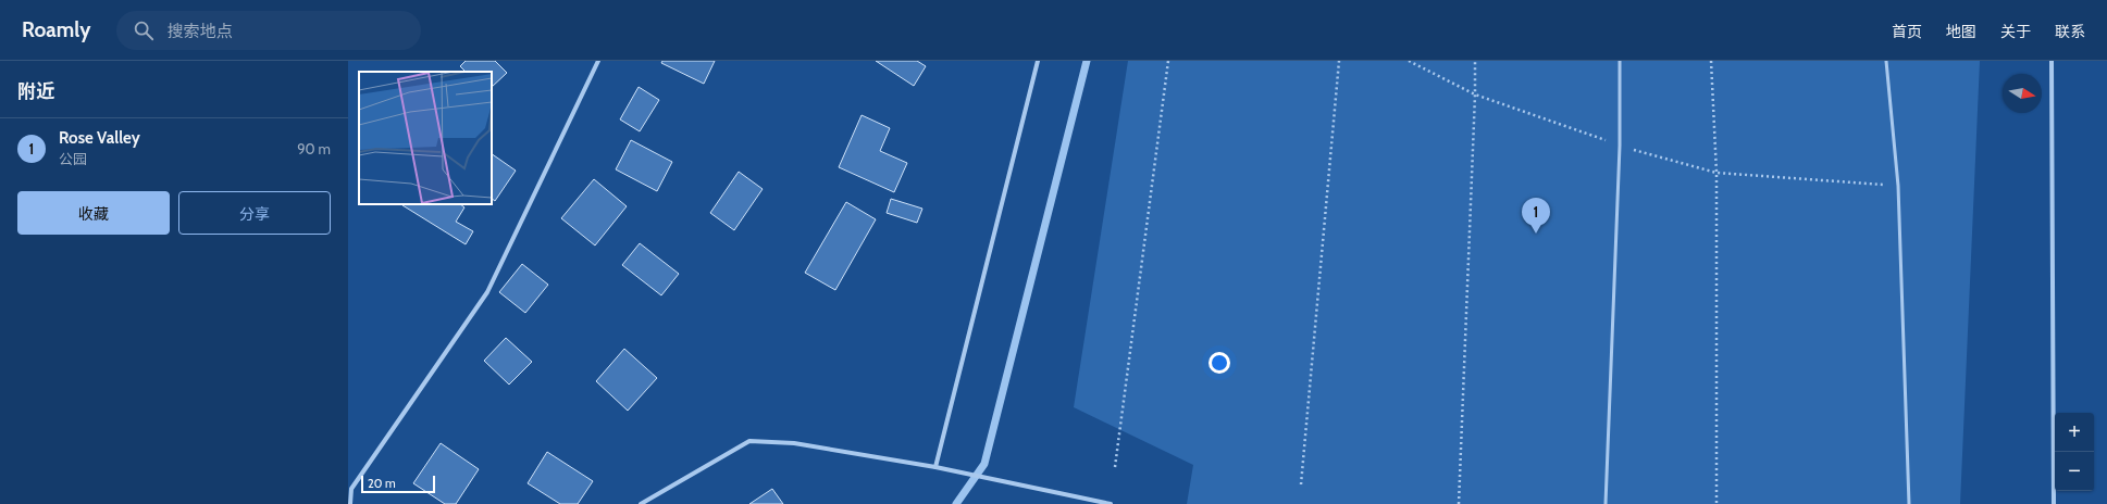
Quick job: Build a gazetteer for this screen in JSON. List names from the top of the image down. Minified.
{"scale_bar":"20 m","north":"right","page":{"header":"Roamly","search":"搜索地点","nav":["首页","地图","关于","联系"],"heading":"附近","list":[{"mark":"1","name":"Rose Valley","note":"公园","value":"90 m"}],"buttons":["收藏","分享"],"pins":"1","map_buttons":["+","−"],"scale":"20 m"}}
